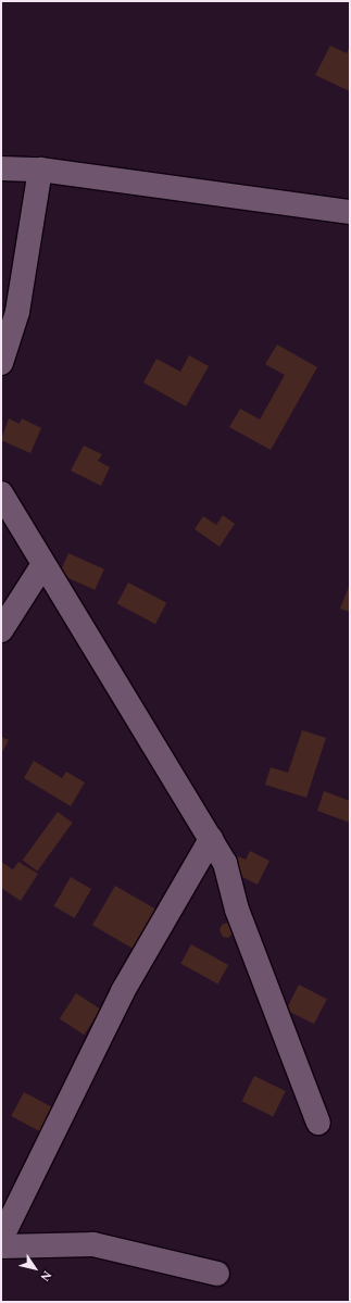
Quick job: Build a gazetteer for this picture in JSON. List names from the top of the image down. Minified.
{"north":"bottom right"}
